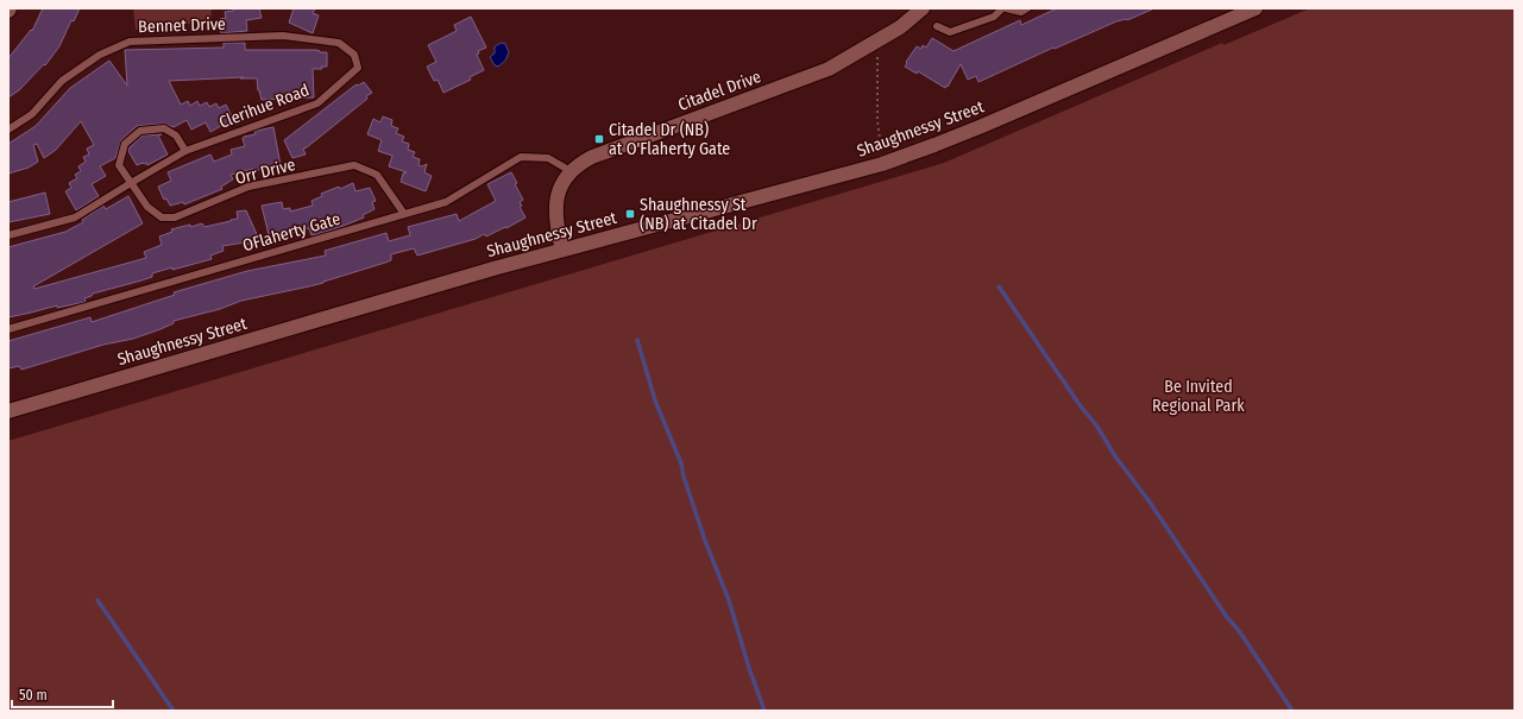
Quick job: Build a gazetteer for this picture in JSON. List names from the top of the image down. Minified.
{"streets":{"main road":["Citadel Drive","Shaughnessy Street"],"lane":["Bennet Drive","Clerihue Road","Orr Drive","OFlaherty Gate"]},"crossings":[["Bennet Drive","Clerihue Road"],["Citadel Drive","Shaughnessy Street"],["Citadel Drive","OFlaherty Gate"],["Clerihue Road","Orr Drive"],["Orr Drive","OFlaherty Gate"]],"parks":["Be Invited Regional Park"],"places":{"transit":["Citadel Dr (NB) at O'Flaherty Gate","Shaughnessy St (NB) at Citadel Dr"]},"scale_bar":"50 m"}
